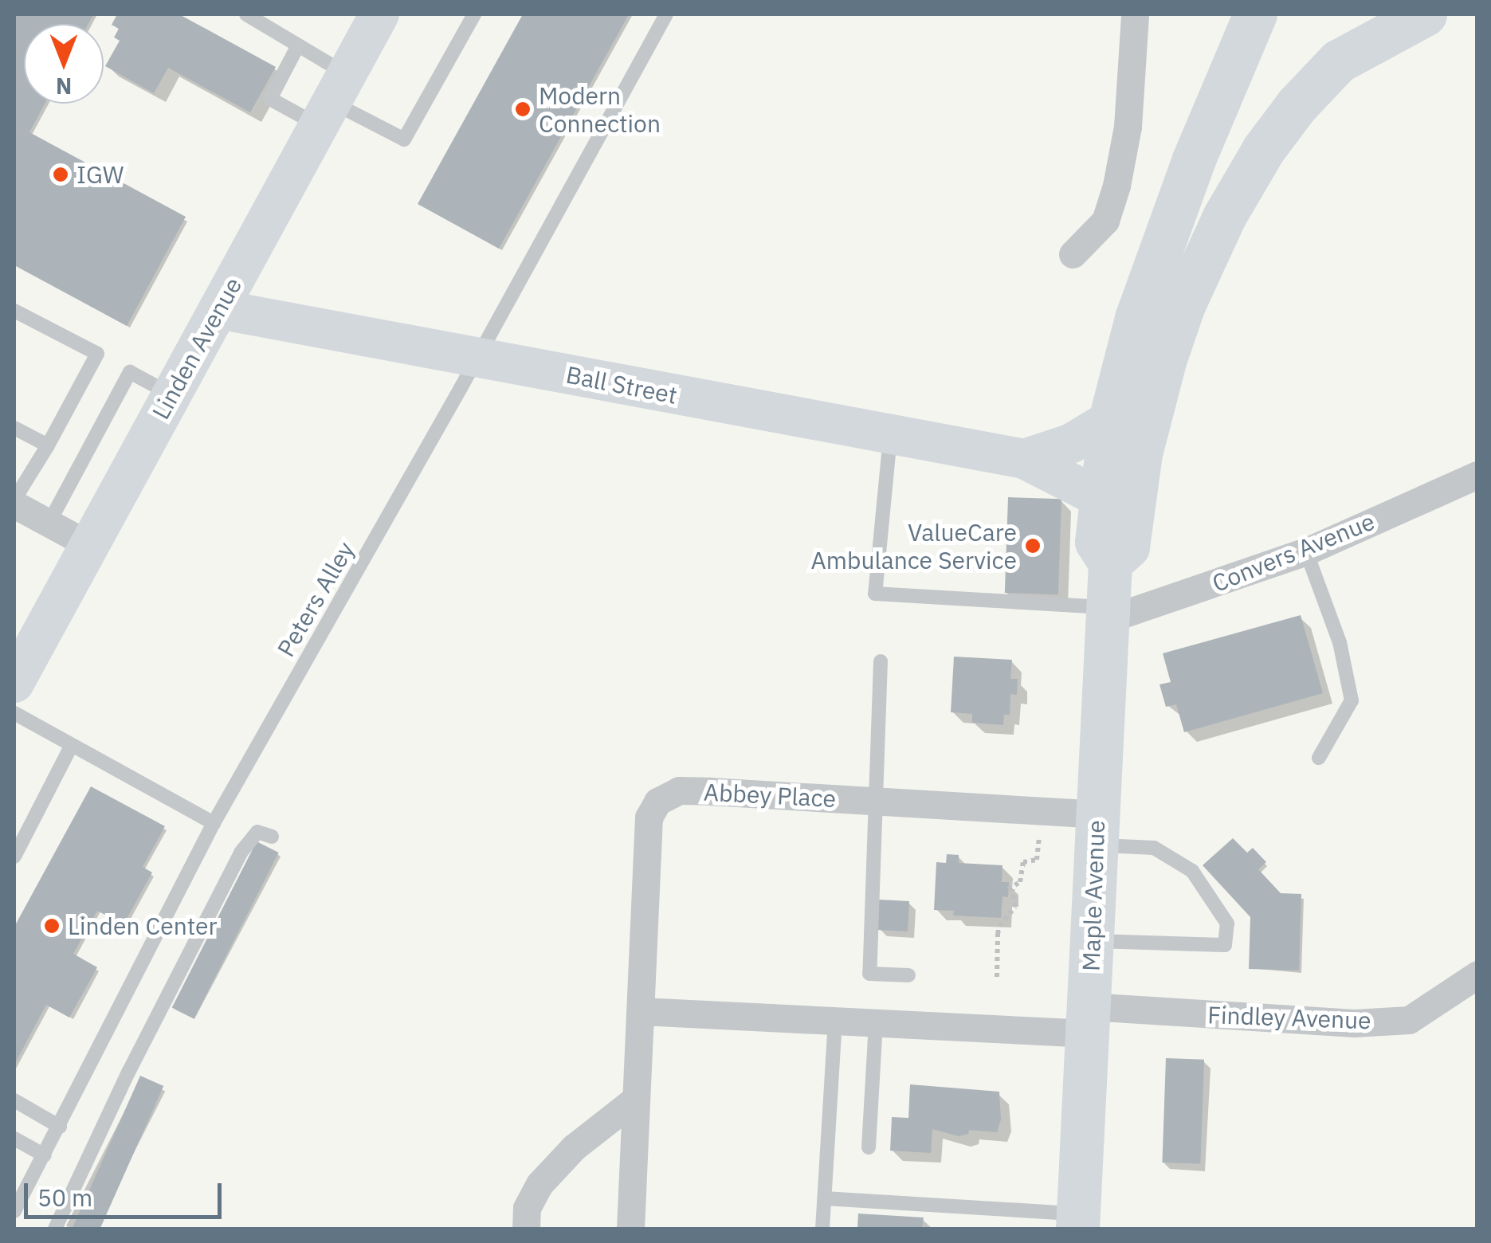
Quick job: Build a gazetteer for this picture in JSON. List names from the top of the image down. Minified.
{"streets":{"main road":["Maple Avenue"],"street":["Linden Avenue","Ball Street","Convers Avenue","Abbey Place","Findley Avenue"],"lane":["Peters Alley"]},"crossings":[["Linden Avenue","Ball Street"],["Ball Street","Peters Alley"],["Convers Avenue","Maple Avenue"],["Abbey Place","Maple Avenue"],["Maple Avenue","Findley Avenue"]],"places":["Modern Connection","IGW","ValueCare Ambulance Service","Linden Center"],"scale_bar":"50 m","north":"bottom"}
